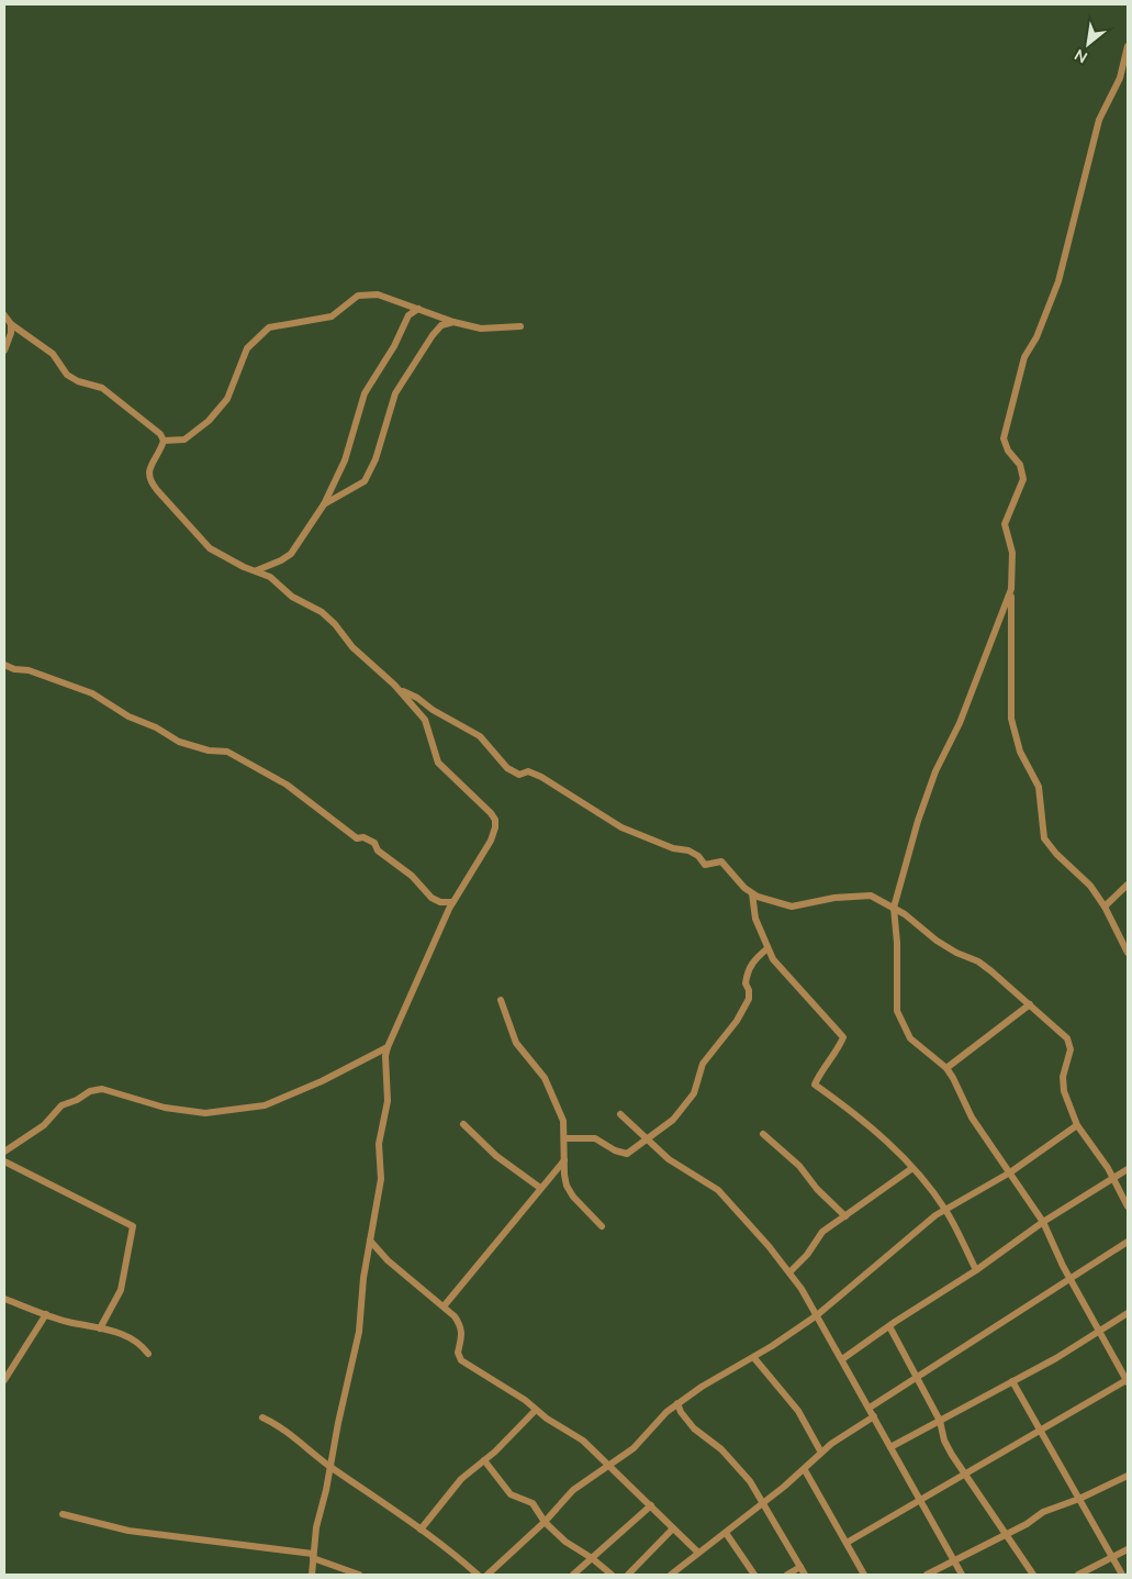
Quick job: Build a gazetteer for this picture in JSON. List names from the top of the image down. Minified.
{"north":"bottom left"}
